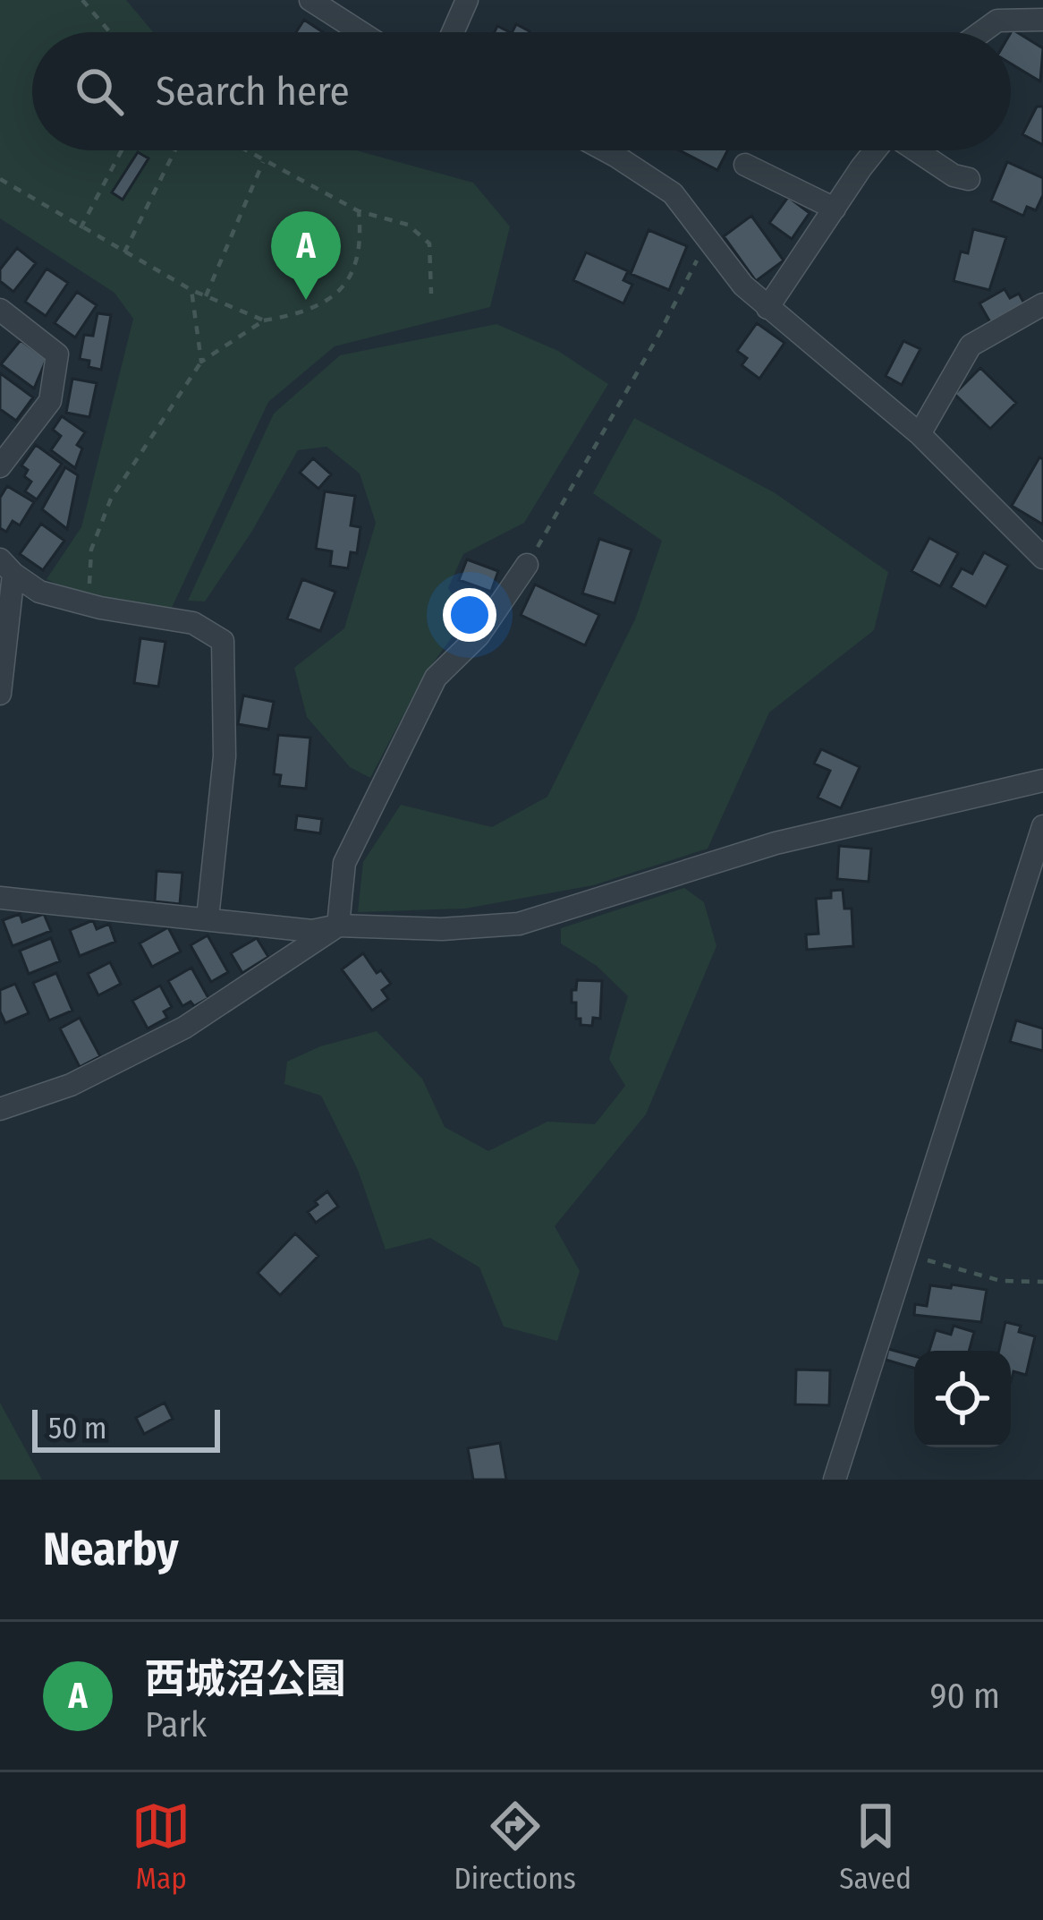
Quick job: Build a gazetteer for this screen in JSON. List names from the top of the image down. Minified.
{"scale_bar":"50 m","page":{"search":"Search here","pins":"A","scale":"50 m","heading":"Nearby","list":[{"mark":"A","name":"西城沼公園","note":"Park","value":"90 m"}],"nav":["Map","Directions","Saved"]}}
